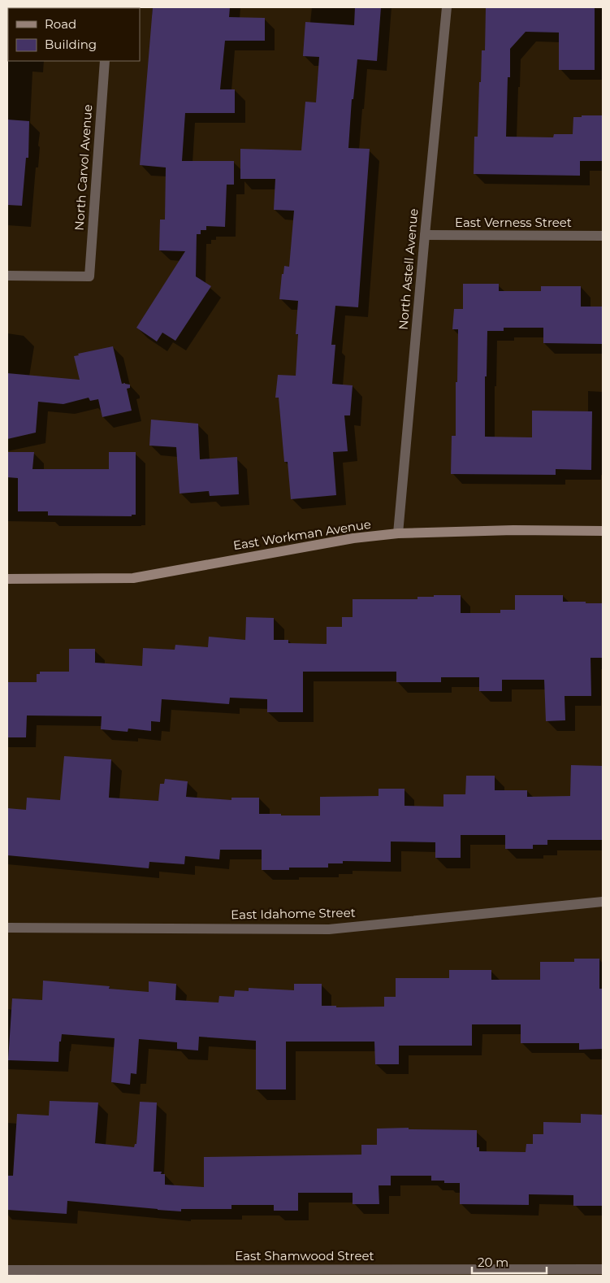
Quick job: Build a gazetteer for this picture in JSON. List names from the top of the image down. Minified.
{"streets":{"street":["North Carvol Avenue","East Verness Street","North Astell Avenue","East Workman Avenue","East Idahome Street","East Shamwood Street"]},"crossings":[["East Verness Street","North Astell Avenue"],["North Astell Avenue","East Workman Avenue"]],"legend":["Road","Building"],"scale_bar":"20 m"}
